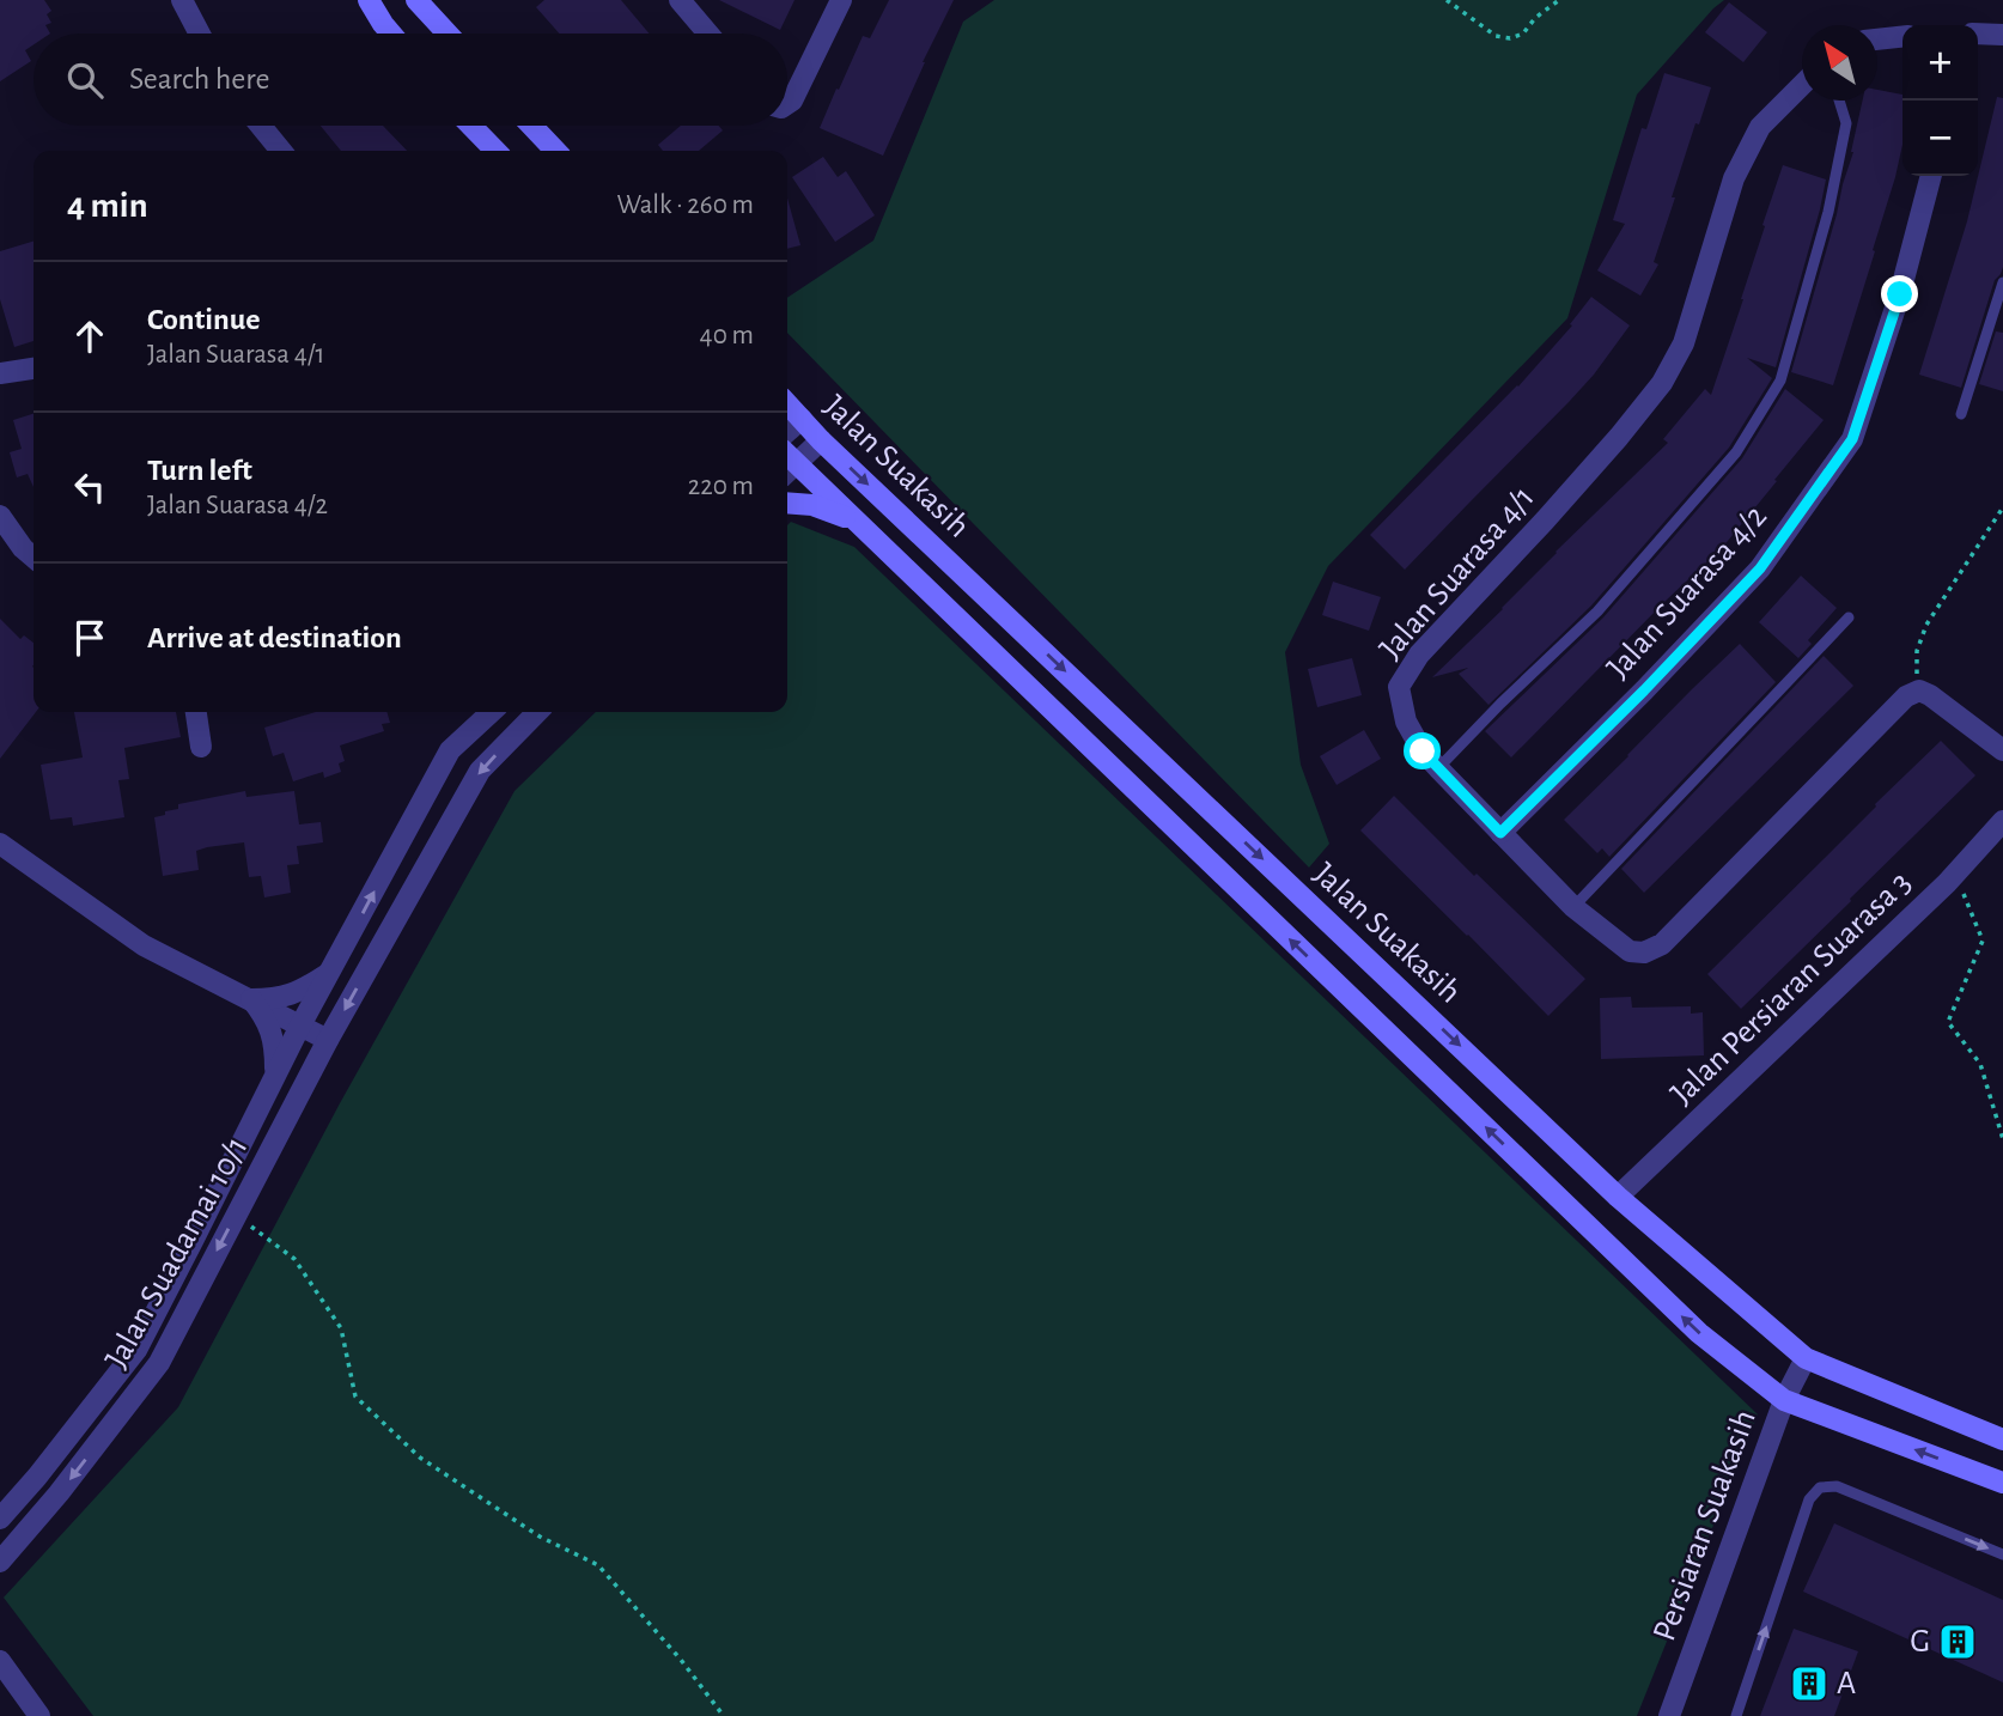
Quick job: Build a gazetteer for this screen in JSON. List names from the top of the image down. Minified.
{"streets":{"main road":["Jalan Suakasih"],"street":["Jalan Suarasa 4/1","Jalan Suarasa 4/2","Jalan Persiaran Suarasa 3","Jalan Suadamai 10/1","Persiaran Suakasih"]},"crossings":[["Jalan Suakasih","Jalan Persiaran Suarasa 3"],["Jalan Suakasih","Persiaran Suakasih"],["Jalan Suarasa 4/1","Jalan Suarasa 4/2"]],"places":{"building":["G","A"]},"north":"top left","page":{"map_buttons":["+","−"],"search":"Search here","heading":["4 min","Walk · 260 m"],"list":[["Continue","Jalan Suarasa 4/1","40 m"],["Turn left","Jalan Suarasa 4/2","220 m"],"Arrive at destination"]}}
